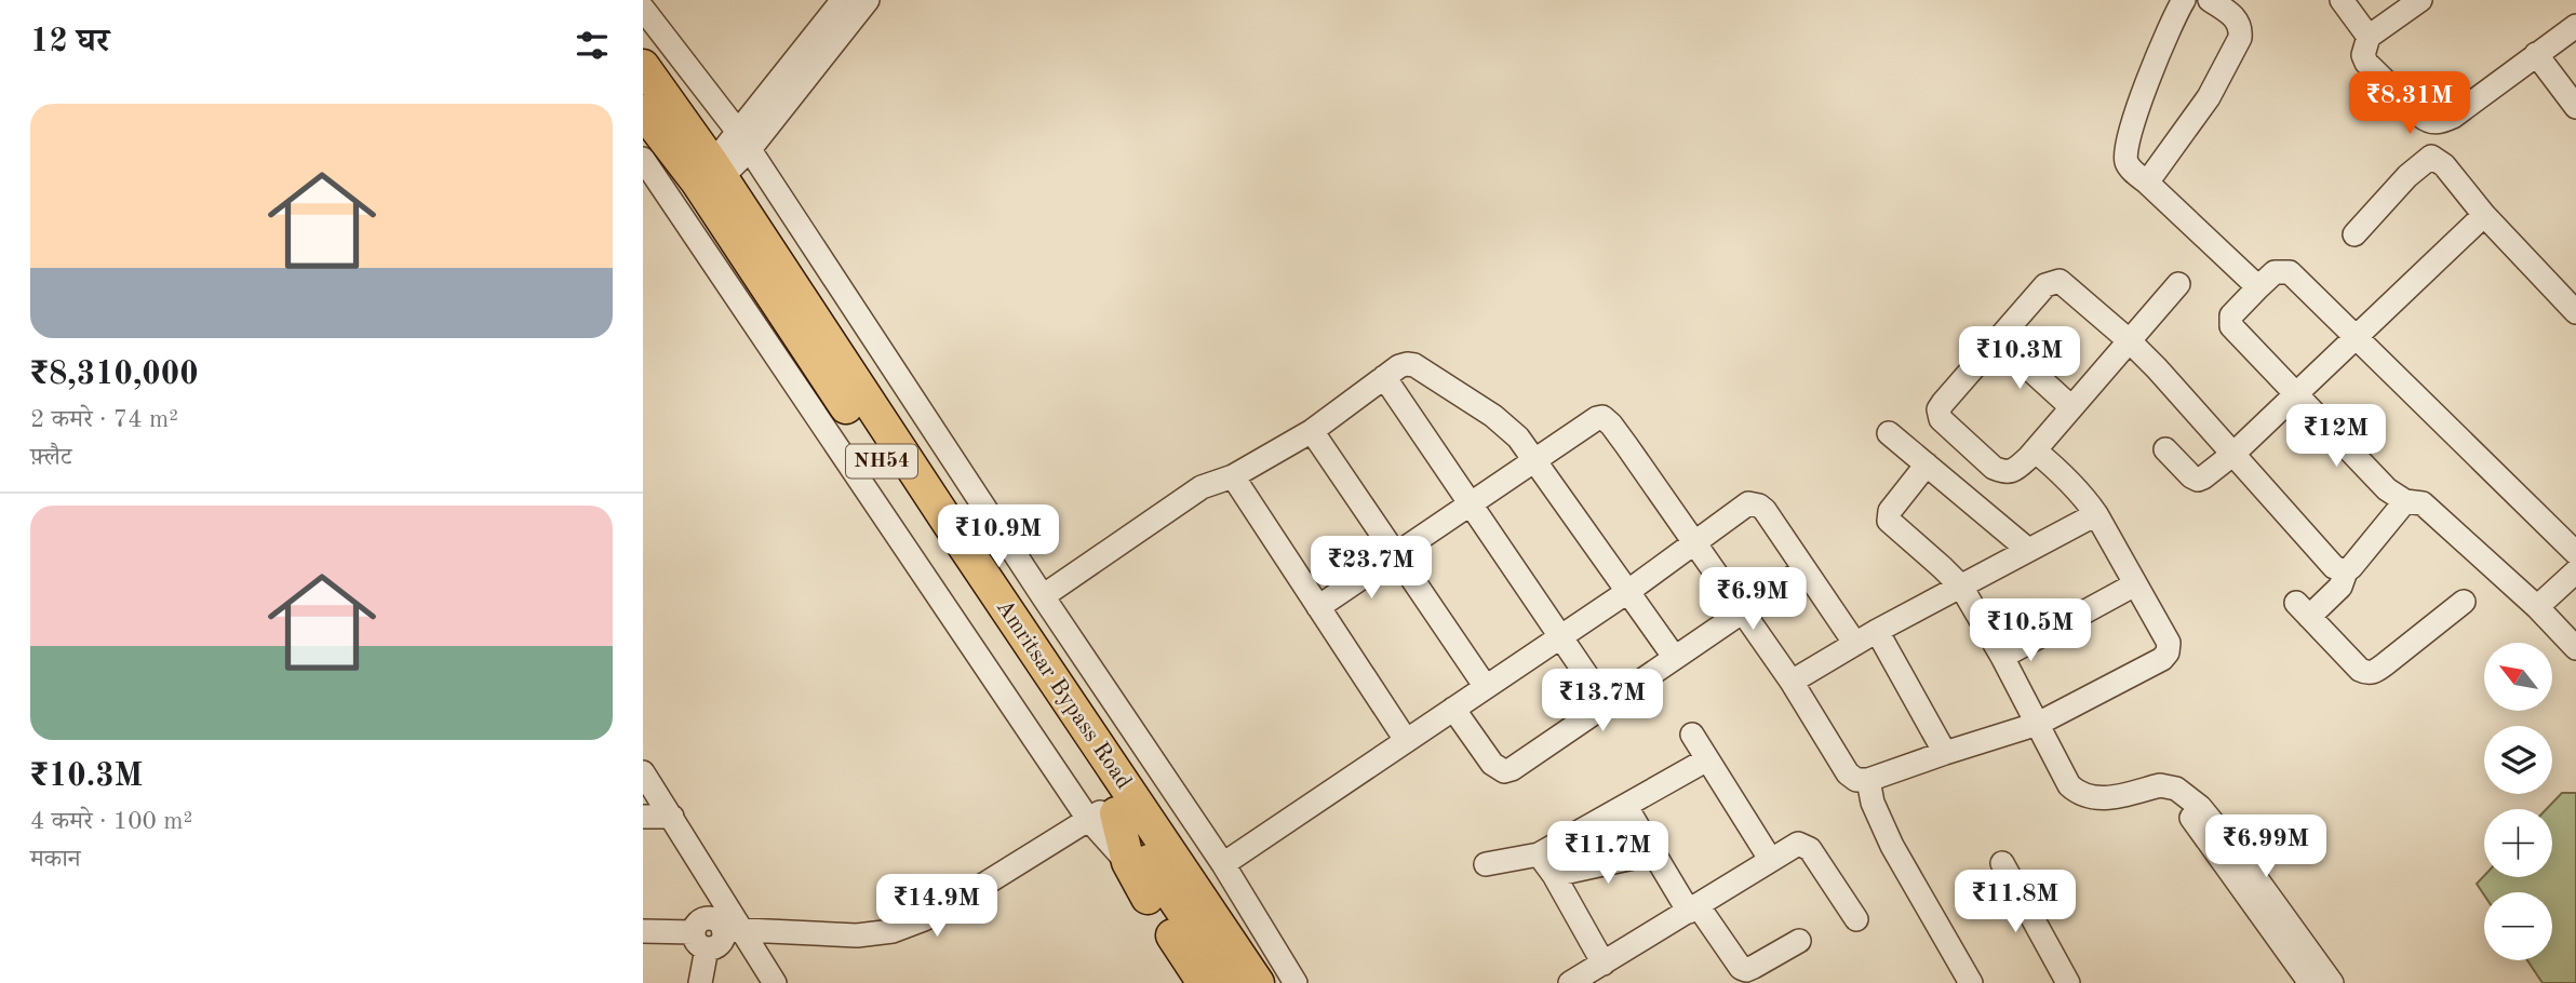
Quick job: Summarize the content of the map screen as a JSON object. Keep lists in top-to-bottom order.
{
  "streets": {
    "highway": ["NH54", "Amritsar Bypass Road"]
  },
  "crossings": [
    ["NH54", "Amritsar Bypass Road"]
  ],
  "north": "top left",
  "page": {
    "heading": "12 घर",
    "price": [
      "₹8.31M",
      "₹10.3M",
      "₹12M",
      "₹10.9M",
      "₹23.7M",
      "₹6.9M",
      "₹10.5M",
      "₹13.7M",
      "₹6.99M",
      "₹11.7M",
      "₹11.8M",
      "₹14.9M"
    ],
    "list": [
      {
        "name": "₹8,310,000",
        "note": "2 कमरे · 74 m² · फ़्लैट"
      },
      {
        "name": "₹10.3M",
        "note": "4 कमरे · 100 m² · मकान"
      }
    ],
    "map_buttons": ["+", "−"]
  }
}
